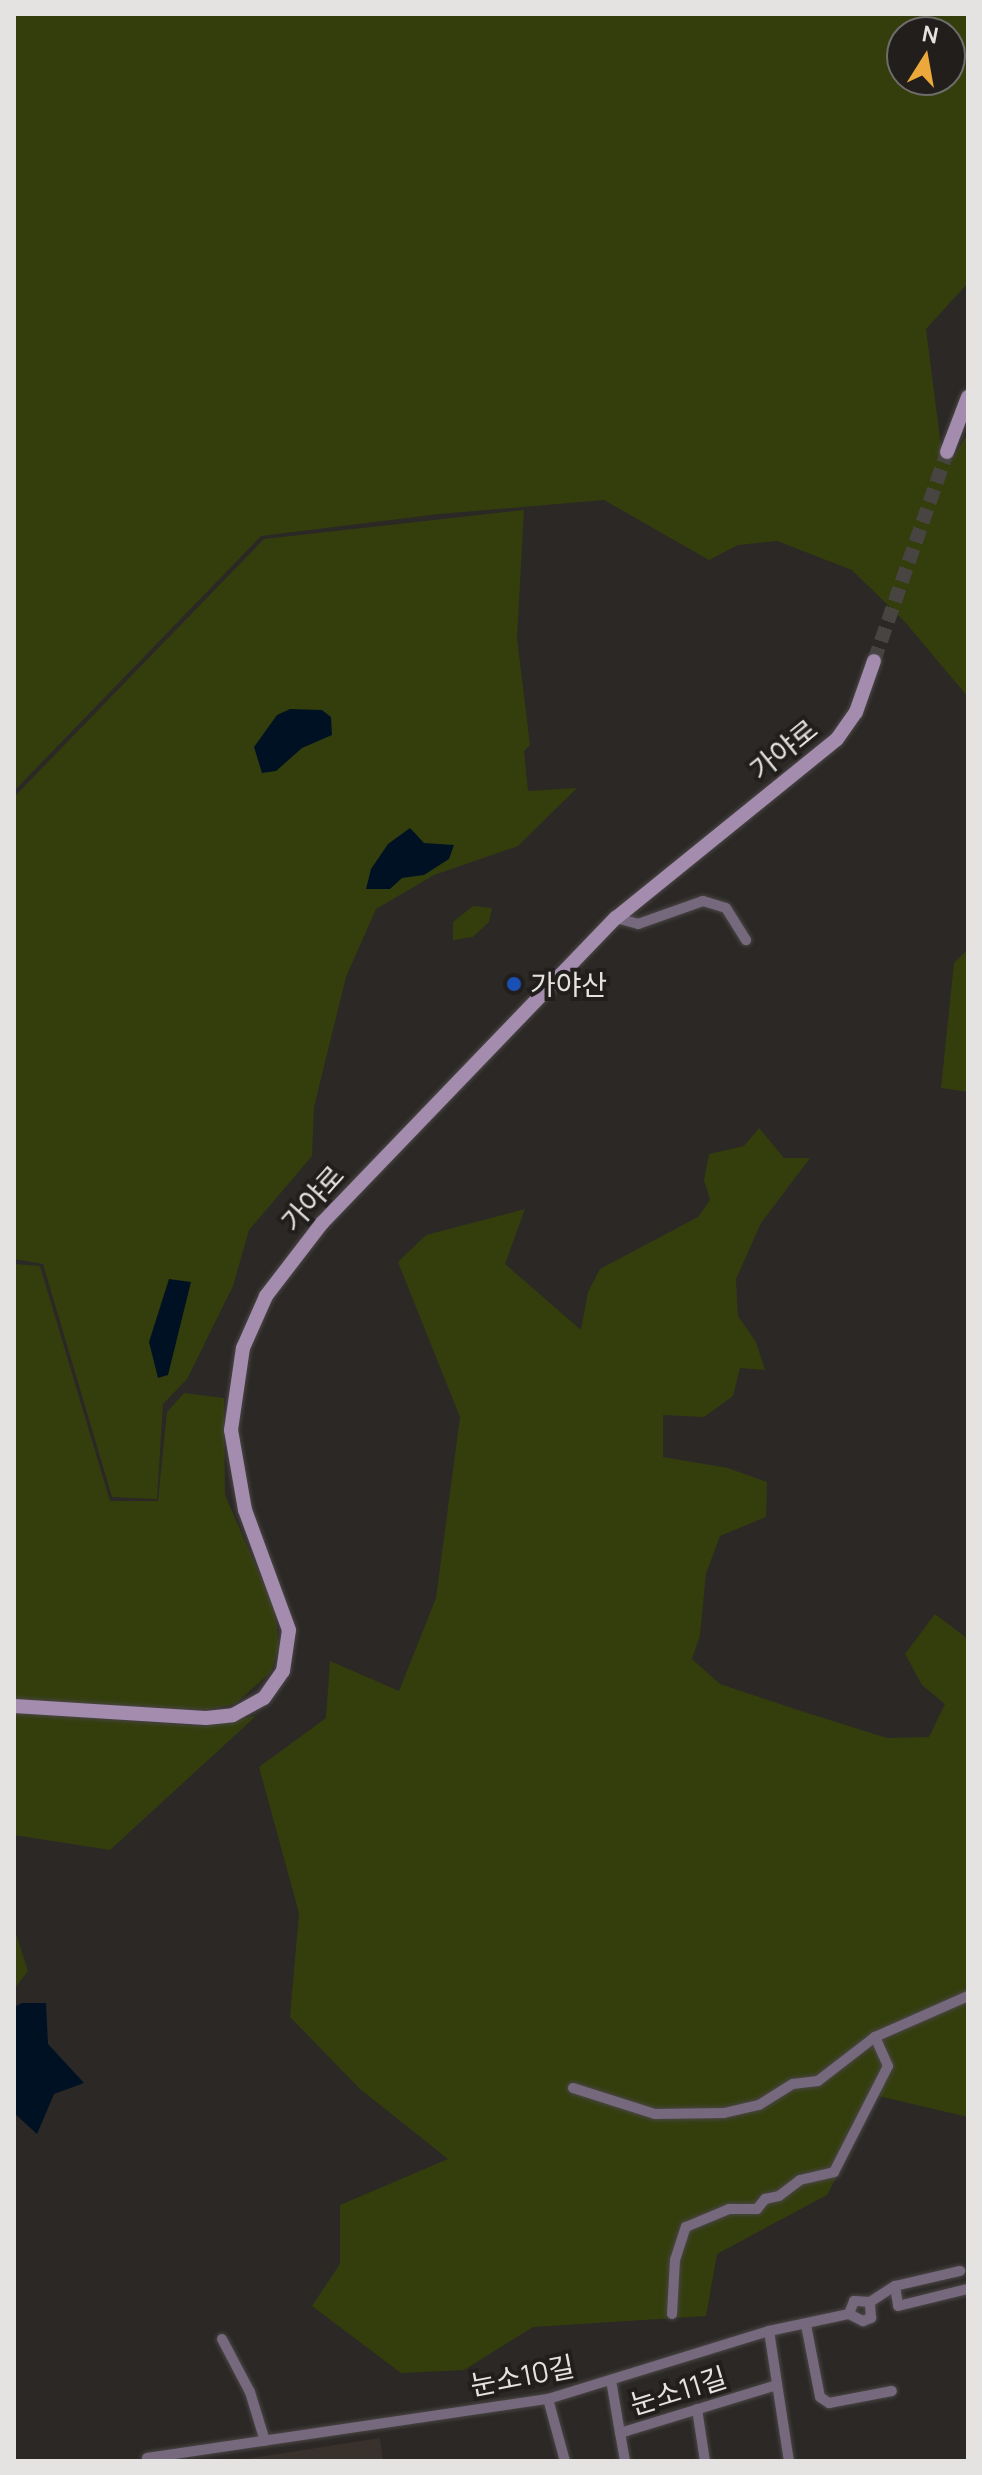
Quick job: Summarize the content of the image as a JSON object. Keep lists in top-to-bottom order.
{
  "streets": {
    "street": ["가야로", "눈소10길", "눈소11길"]
  },
  "places": ["가야산"],
  "north": "top"
}
